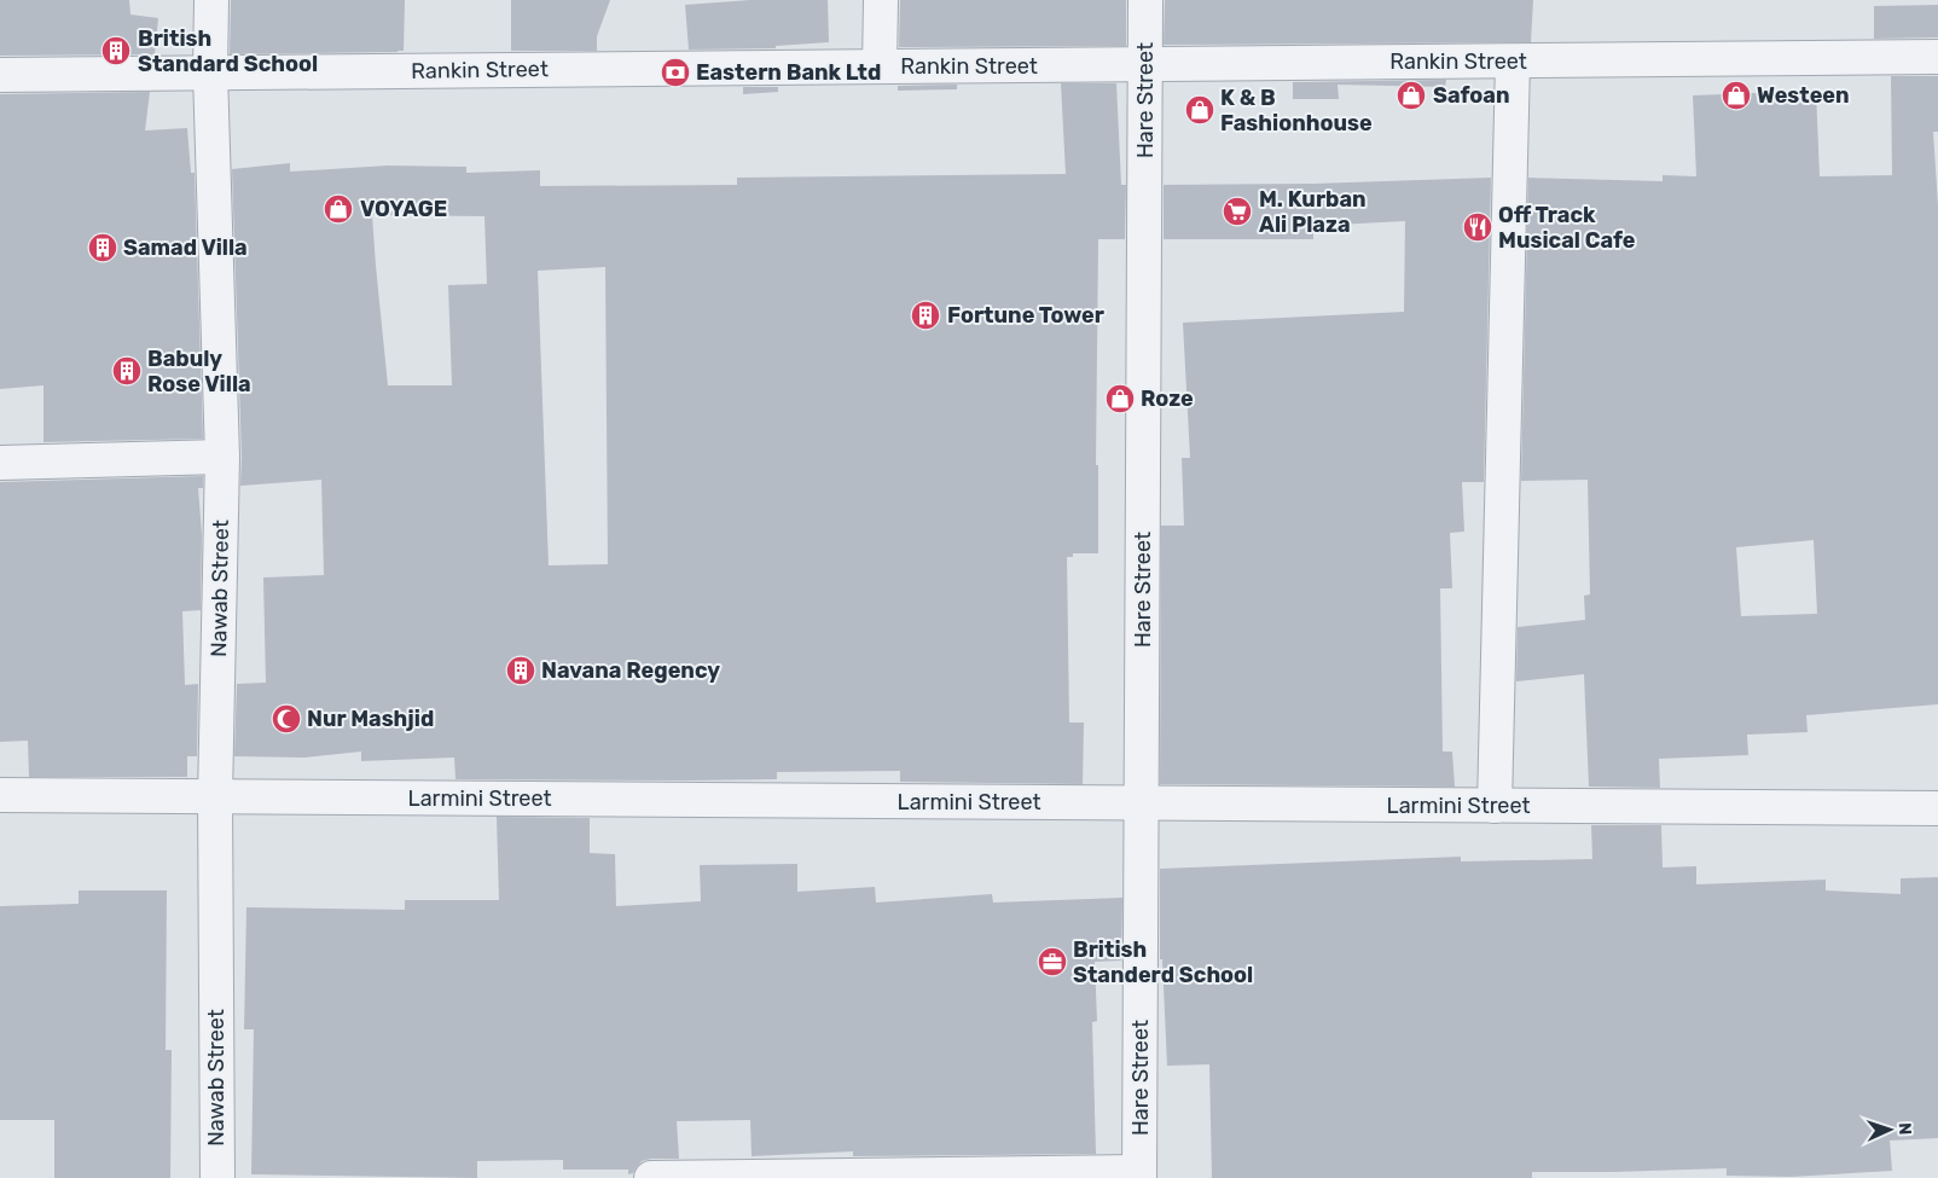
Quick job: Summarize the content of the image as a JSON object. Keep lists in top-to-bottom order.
{
  "streets": {
    "street": [
      "Rankin Street",
      "Hare Street",
      "Nawab Street",
      "Larmini Street"
    ]
  },
  "crossings": [
    ["Rankin Street", "Hare Street"],
    ["Rankin Street", "Nawab Street"],
    ["Hare Street", "Larmini Street"],
    ["Nawab Street", "Larmini Street"]
  ],
  "places": {
    "building": [
      "British Standard School",
      "Samad Villa",
      "Fortune Tower",
      "Babuly Rose Villa",
      "Navana Regency"
    ],
    "bank": ["Eastern Bank Ltd"],
    "shop": [
      "Safoan",
      "Westeen",
      "K & B Fashionhouse",
      "VOYAGE",
      "Roze"
    ],
    "supermarket": ["M. Kurban Ali Plaza"],
    "restaurant": ["Off Track Musical Cafe"],
    "mosque": ["Nur Mashjid"],
    "office": ["British Standerd School"]
  },
  "north": "right"
}
